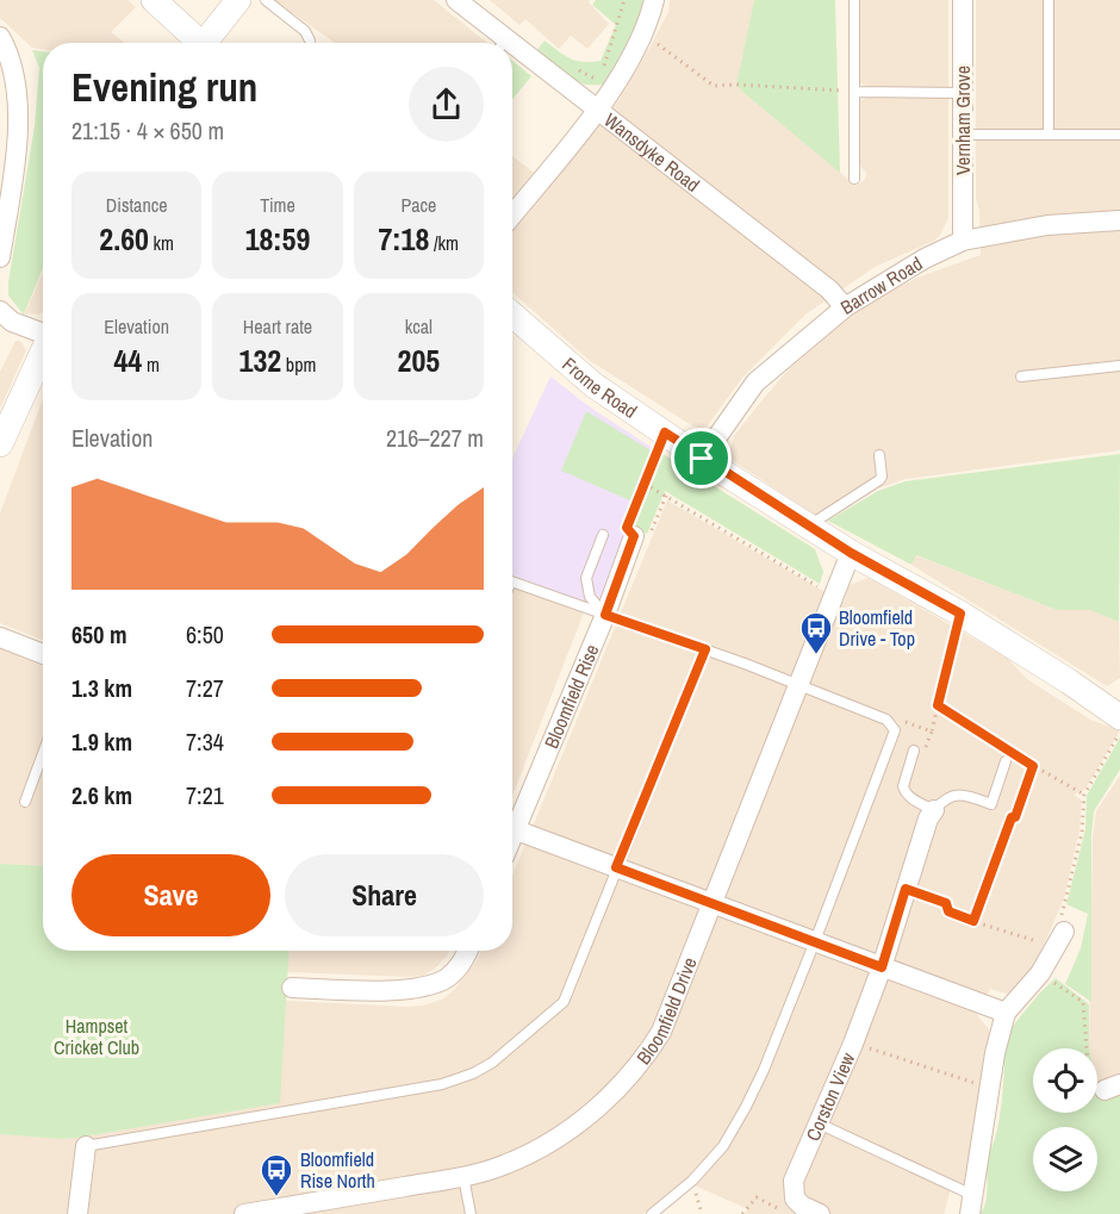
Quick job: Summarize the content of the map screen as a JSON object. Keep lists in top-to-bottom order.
{
  "streets": {
    "street": [
      "Vernham Grove",
      "Wansdyke Road",
      "Barrow Road",
      "Frome Road",
      "Bloomfield Rise",
      "Bloomfield Drive",
      "Corston View"
    ]
  },
  "crossings": [
    ["Vernham Grove", "Barrow Road"],
    ["Wansdyke Road", "Barrow Road"],
    ["Barrow Road", "Frome Road"],
    ["Frome Road", "Bloomfield Drive"]
  ],
  "parks": ["Hampset Cricket Club"],
  "places": {
    "bus stop": ["Bloomfield Drive - Top", "Bloomfield Rise North"]
  },
  "page": {
    "heading": ["Evening run", "21:15 · 4 × 650 m"],
    "stats": [
      ["Distance", "2.60 km"],
      ["Time", "18:59"],
      ["Pace", "7:18 /km"],
      ["Elevation", "44 m"],
      ["Heart rate", "132 bpm"],
      ["kcal", "205"]
    ],
    "chart": ["Elevation", "216–227 m"],
    "list": [
      {
        "name": "650 m",
        "note": "6:50"
      },
      {
        "name": "1.3 km",
        "note": "7:27"
      },
      {
        "name": "1.9 km",
        "note": "7:34"
      },
      {
        "name": "2.6 km",
        "note": "7:21"
      }
    ],
    "buttons": ["Save", "Share"]
  }
}
